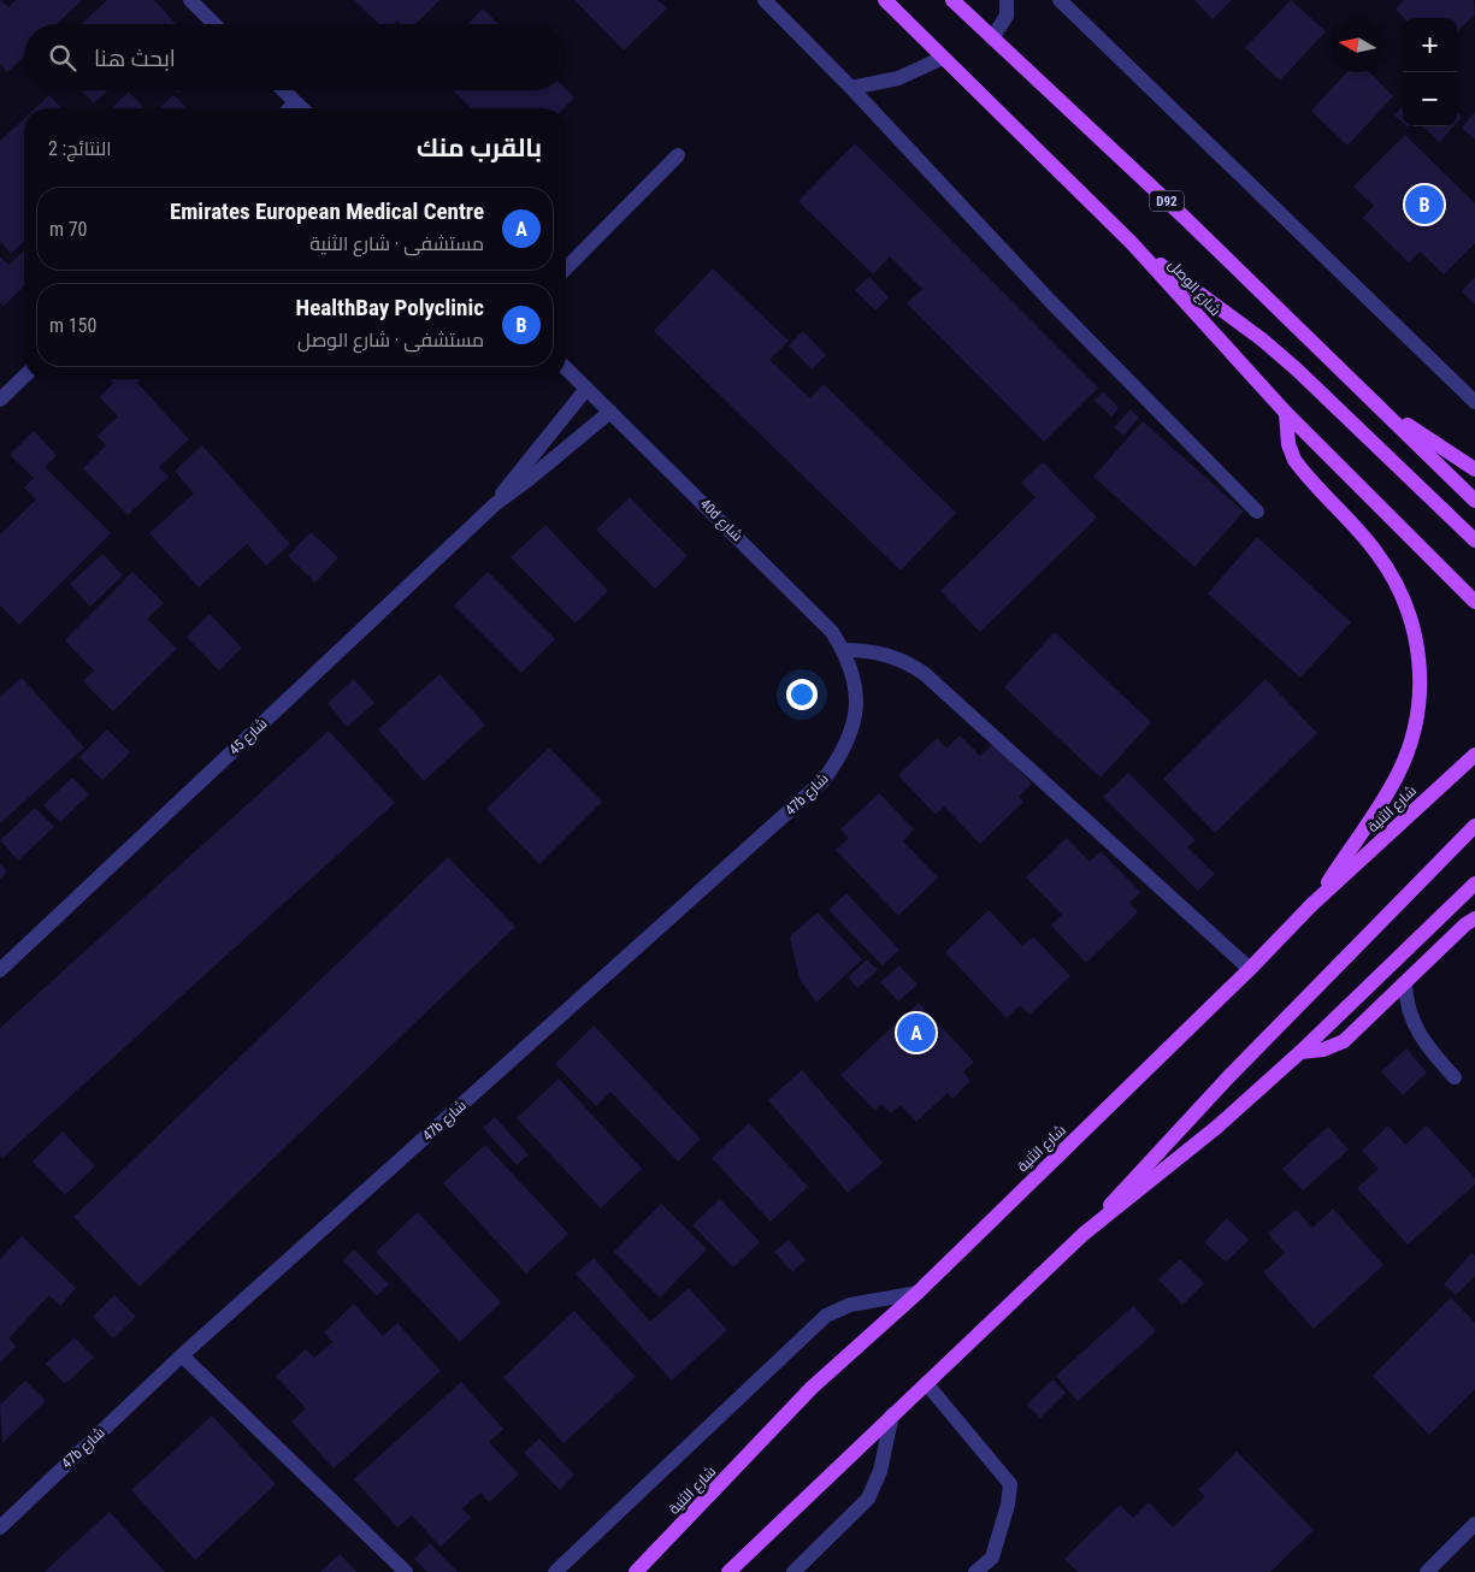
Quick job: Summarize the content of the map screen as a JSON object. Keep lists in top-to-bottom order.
{
  "streets": {
    "main road": ["D92", "شارع الوصل", "شارع الثنية"],
    "street": ["40d شارع", "شارع 45", "47b شارع"]
  },
  "crossings": [
    ["40d شارع", "شارع 45"],
    ["40d شارع", "47b شارع"]
  ],
  "north": "left",
  "page": {
    "map_buttons": ["+", "−"],
    "search": "ابحث هنا",
    "heading": ["بالقرب منك", "النتائج: 2"],
    "pins": ["B", "A"],
    "list": [
      {
        "mark": "A",
        "name": "Emirates European Medical Centre",
        "note": "مستشفى · شارع الثنية",
        "value": "70 m"
      },
      {
        "mark": "B",
        "name": "HealthBay Polyclinic",
        "note": "مستشفى · شارع الوصل",
        "value": "150 m"
      }
    ]
  }
}
